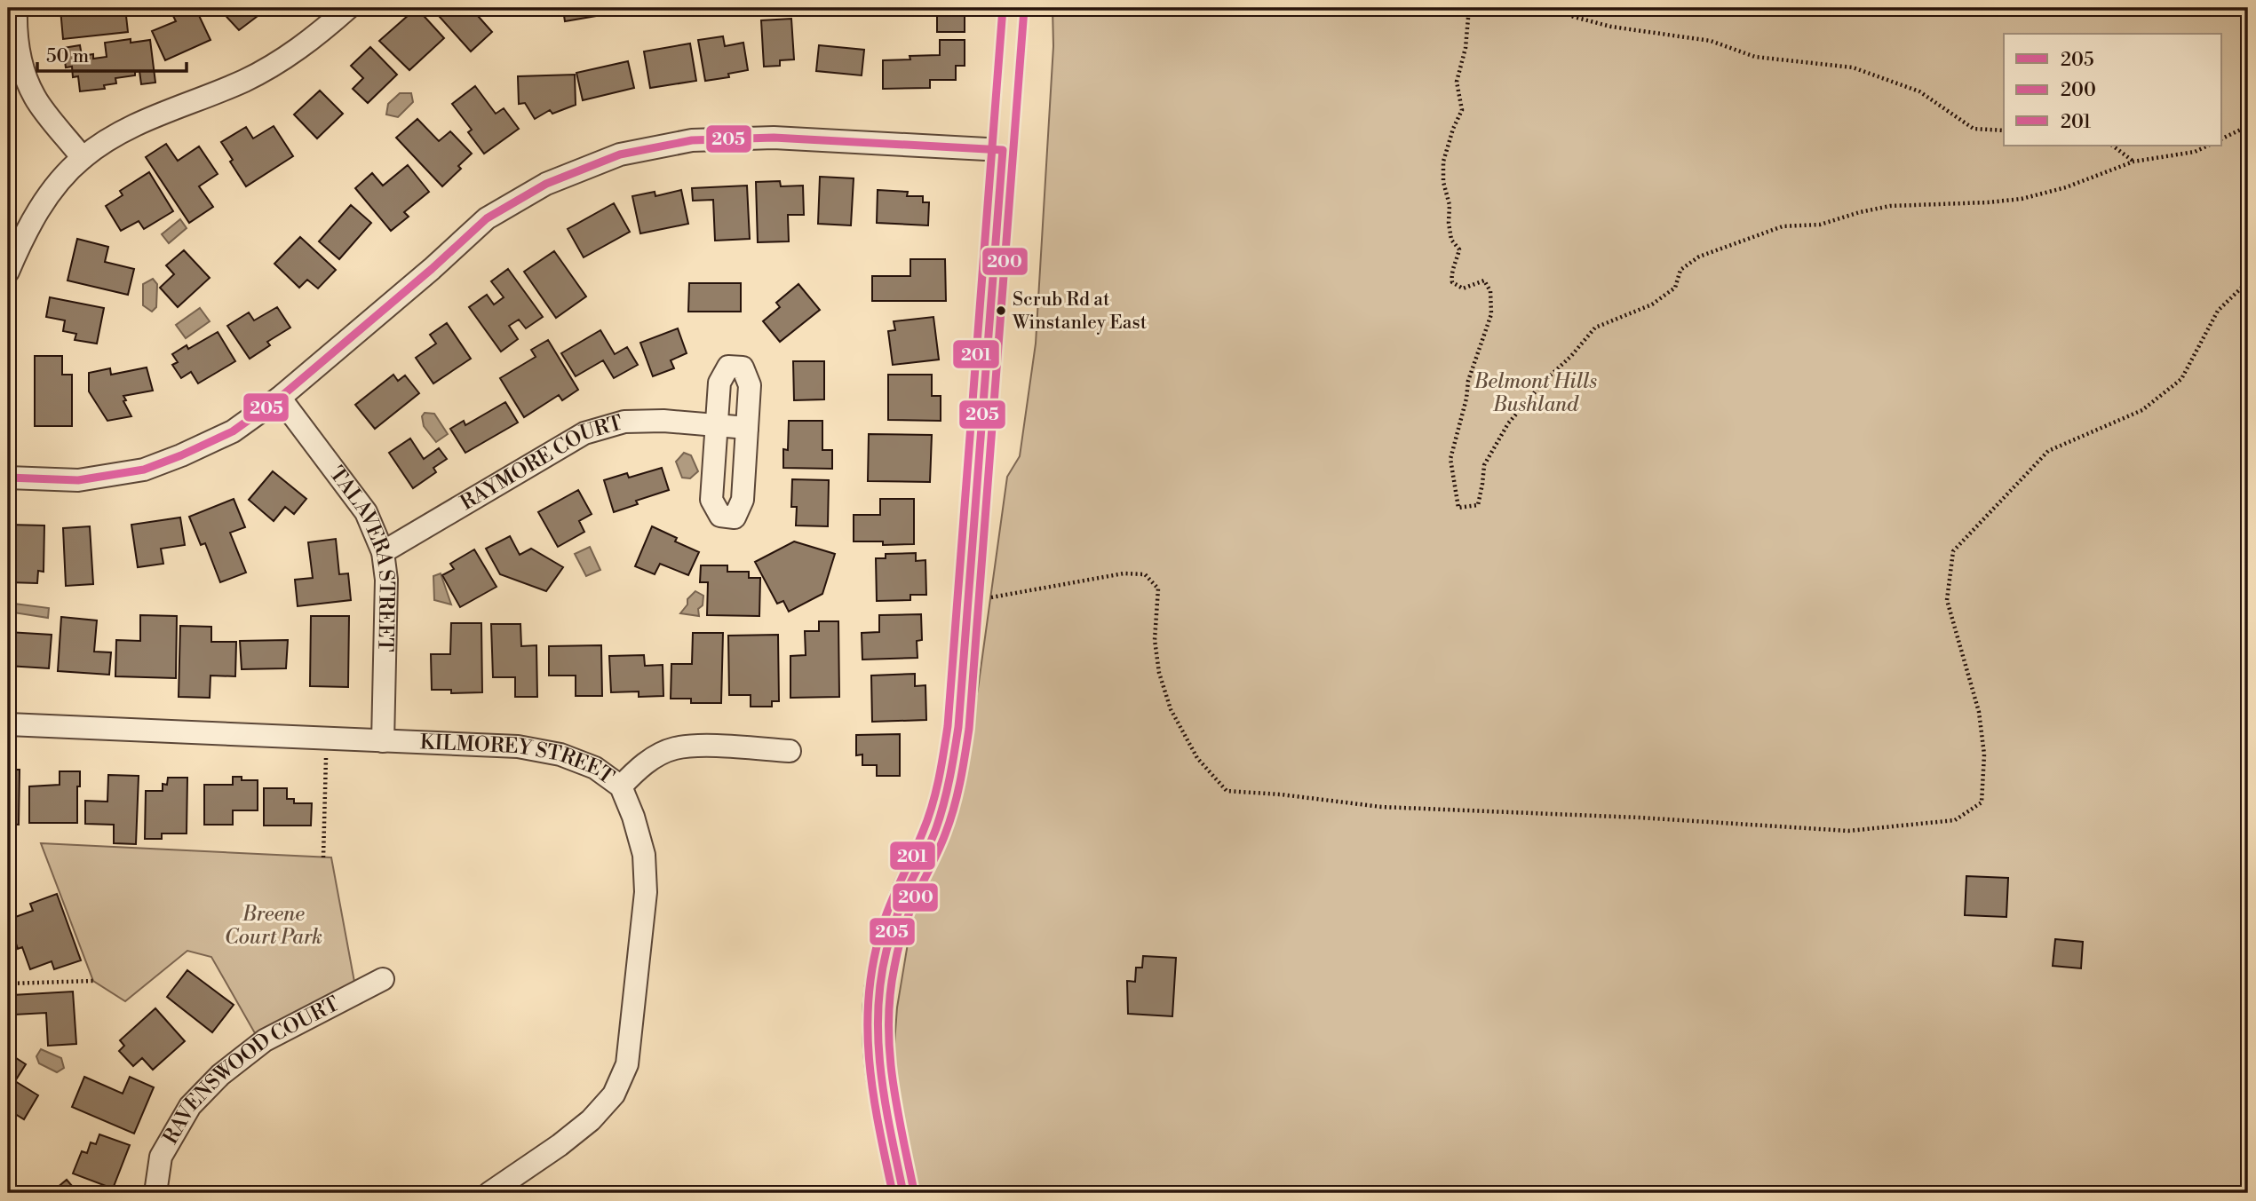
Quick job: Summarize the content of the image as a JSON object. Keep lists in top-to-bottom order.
{
  "streets": {
    "street": [
      "RAYMORE COURT",
      "TALAVERA STREET",
      "KILMOREY STREET",
      "RAVENSWOOD COURT"
    ]
  },
  "crossings": [
    ["RAYMORE COURT", "TALAVERA STREET"],
    ["TALAVERA STREET", "KILMOREY STREET"]
  ],
  "parks": ["Belmont Hills Bushland", "Breene Court Park"],
  "places": ["Scrub Rd at Winstanley East"],
  "lines": ["transit line 201", "transit line 200", "transit line 205"],
  "legend": ["205", "200", "201"],
  "scale_bar": "50 m"
}
